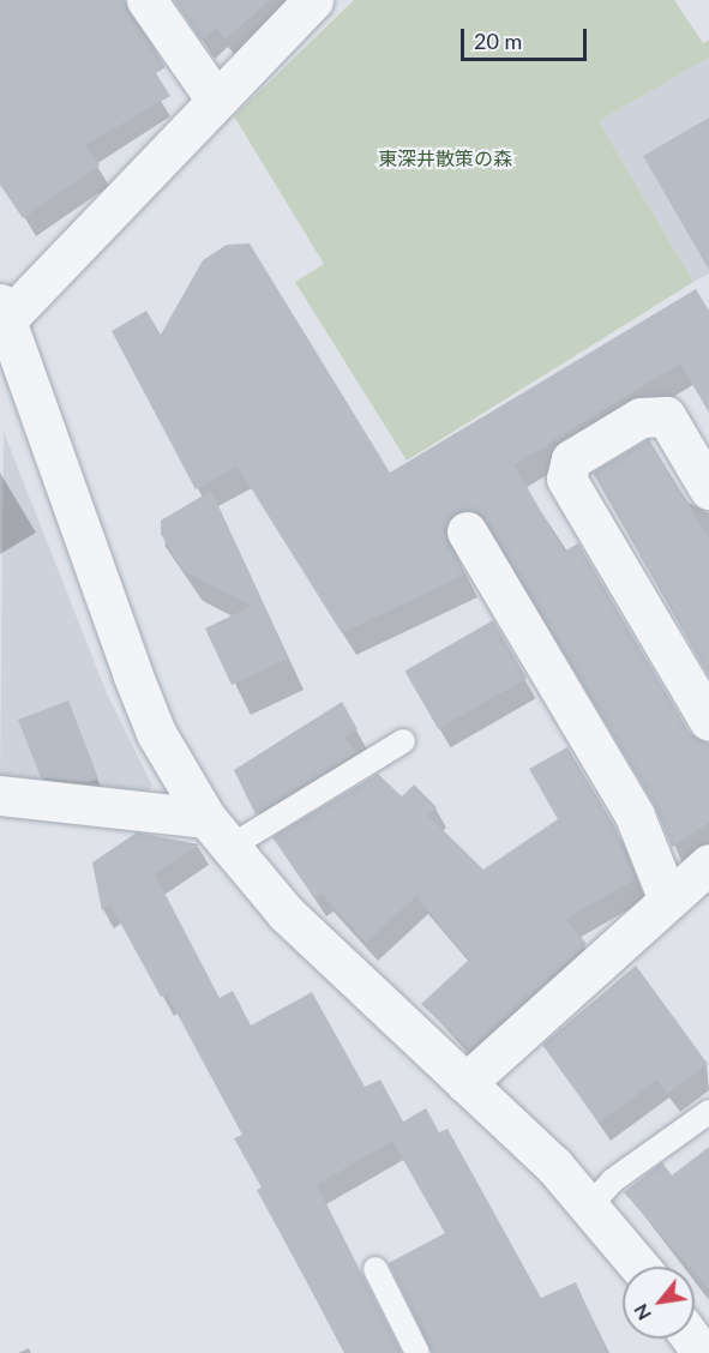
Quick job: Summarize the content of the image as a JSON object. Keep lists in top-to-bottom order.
{
  "parks": ["東深井散策の森"],
  "scale_bar": "20 m",
  "north": "bottom left"
}
